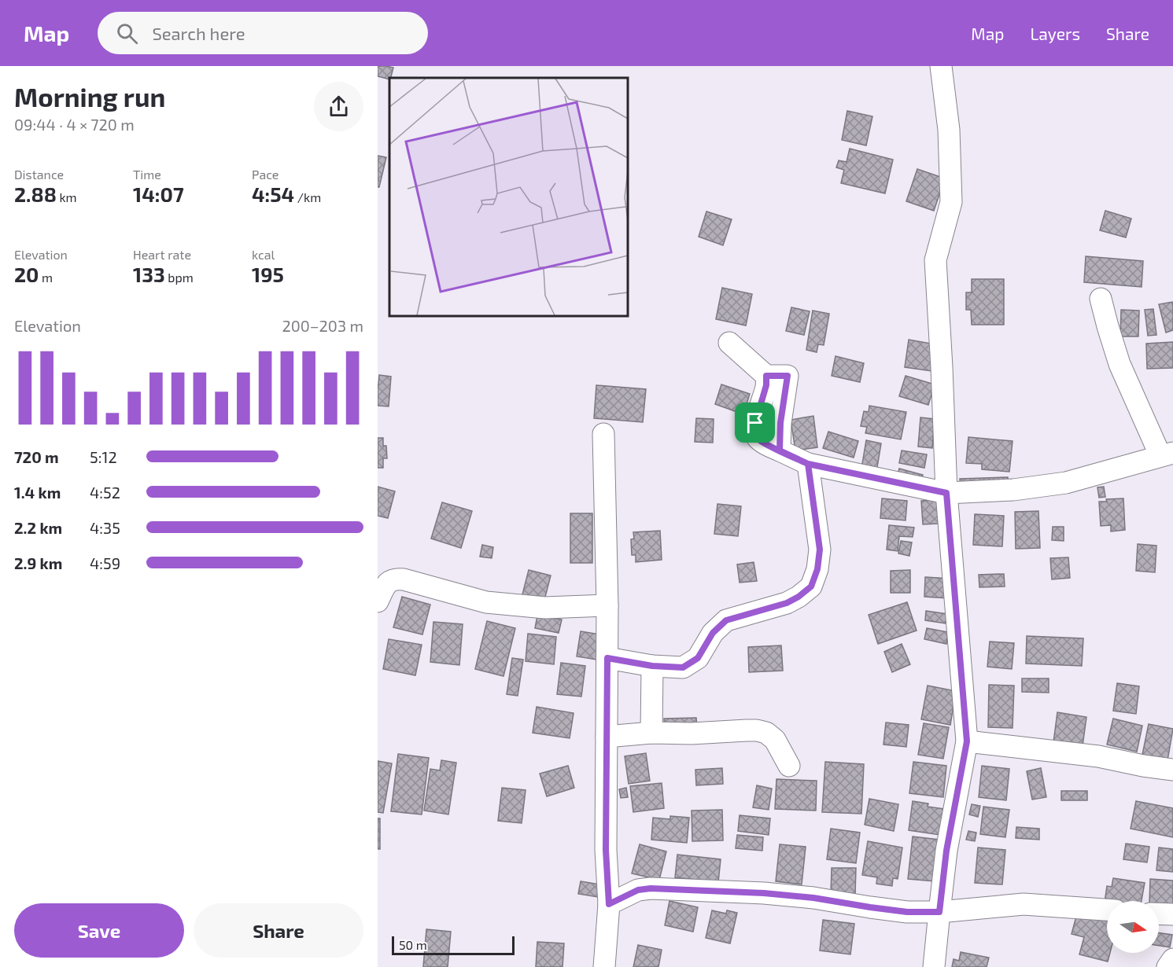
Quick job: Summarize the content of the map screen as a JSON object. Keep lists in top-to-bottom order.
{
  "scale_bar": "50 m",
  "north": "right",
  "page": {
    "header": "Map",
    "search": "Search here",
    "nav": ["Map", "Layers", "Share"],
    "heading": ["Morning run", "09:44 · 4 × 720 m"],
    "stats": [
      ["Distance", "2.88 km"],
      ["Time", "14:07"],
      ["Pace", "4:54 /km"],
      ["Elevation", "20 m"],
      ["Heart rate", "133 bpm"],
      ["kcal", "195"]
    ],
    "chart": ["Elevation", "200–203 m"],
    "list": [
      {
        "name": "720 m",
        "note": "5:12"
      },
      {
        "name": "1.4 km",
        "note": "4:52"
      },
      {
        "name": "2.2 km",
        "note": "4:35"
      },
      {
        "name": "2.9 km",
        "note": "4:59"
      }
    ],
    "buttons": ["Save", "Share"],
    "scale": "50 m"
  }
}
